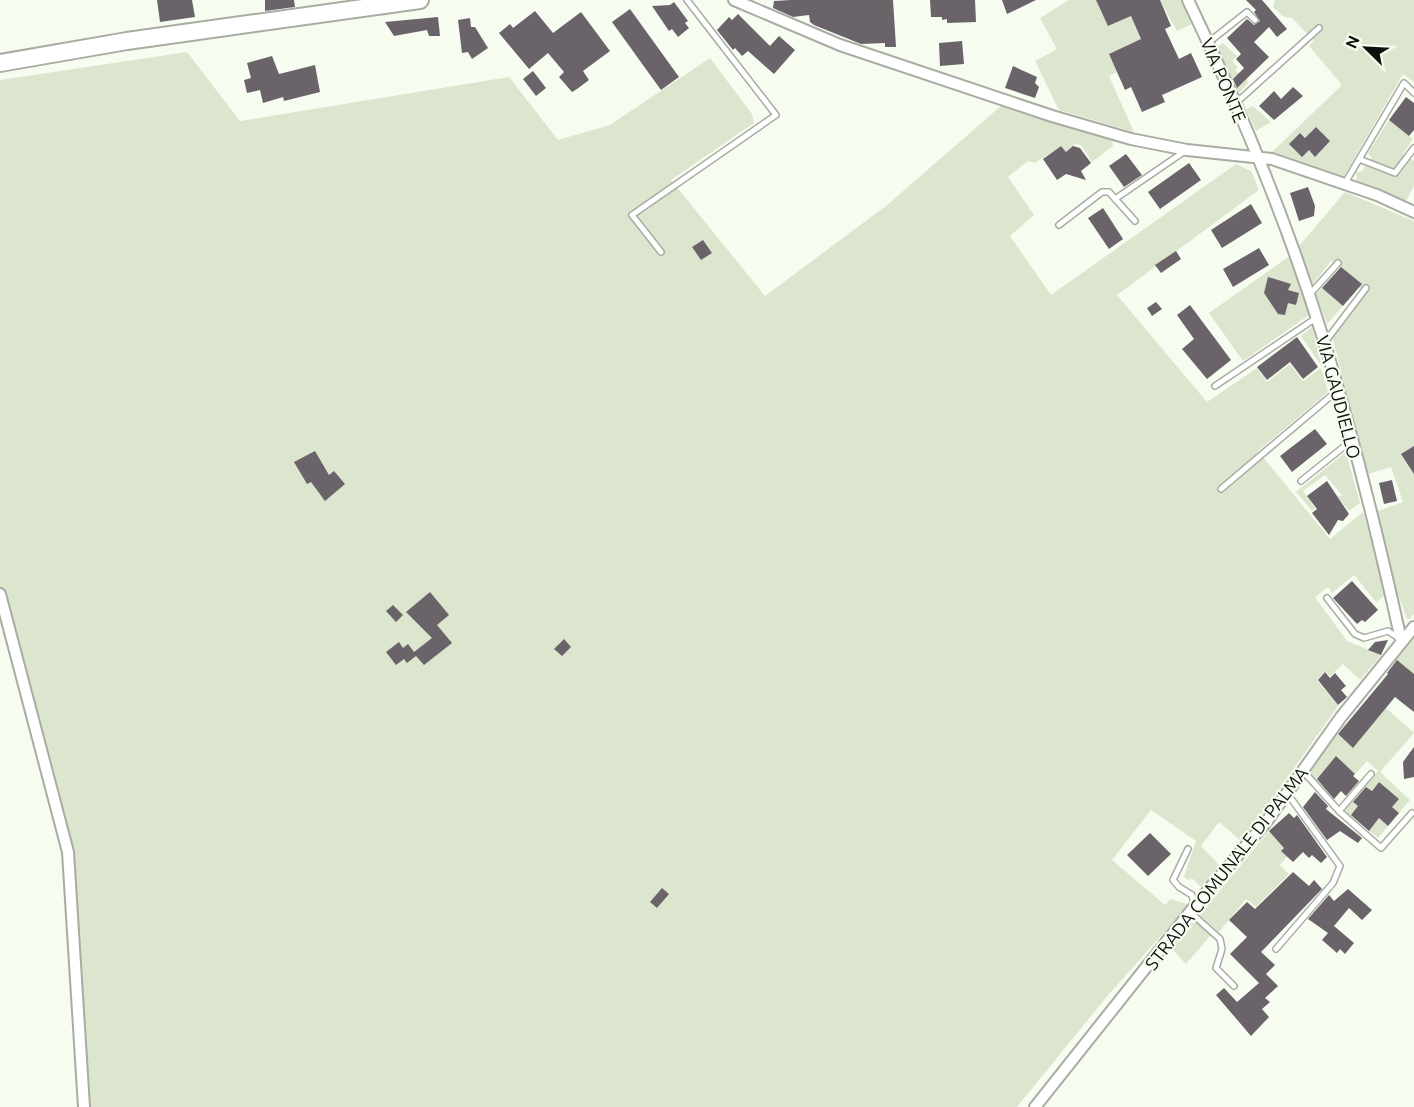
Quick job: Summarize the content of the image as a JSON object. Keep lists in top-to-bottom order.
{
  "streets": {
    "street": ["VIA PONTE", "VIA GAUDIELLO", "STRADA COMUNALE DI PALMA"]
  },
  "crossings": [
    ["VIA PONTE", "VIA GAUDIELLO"],
    ["VIA GAUDIELLO", "STRADA COMUNALE DI PALMA"]
  ],
  "north": "top left"
}
